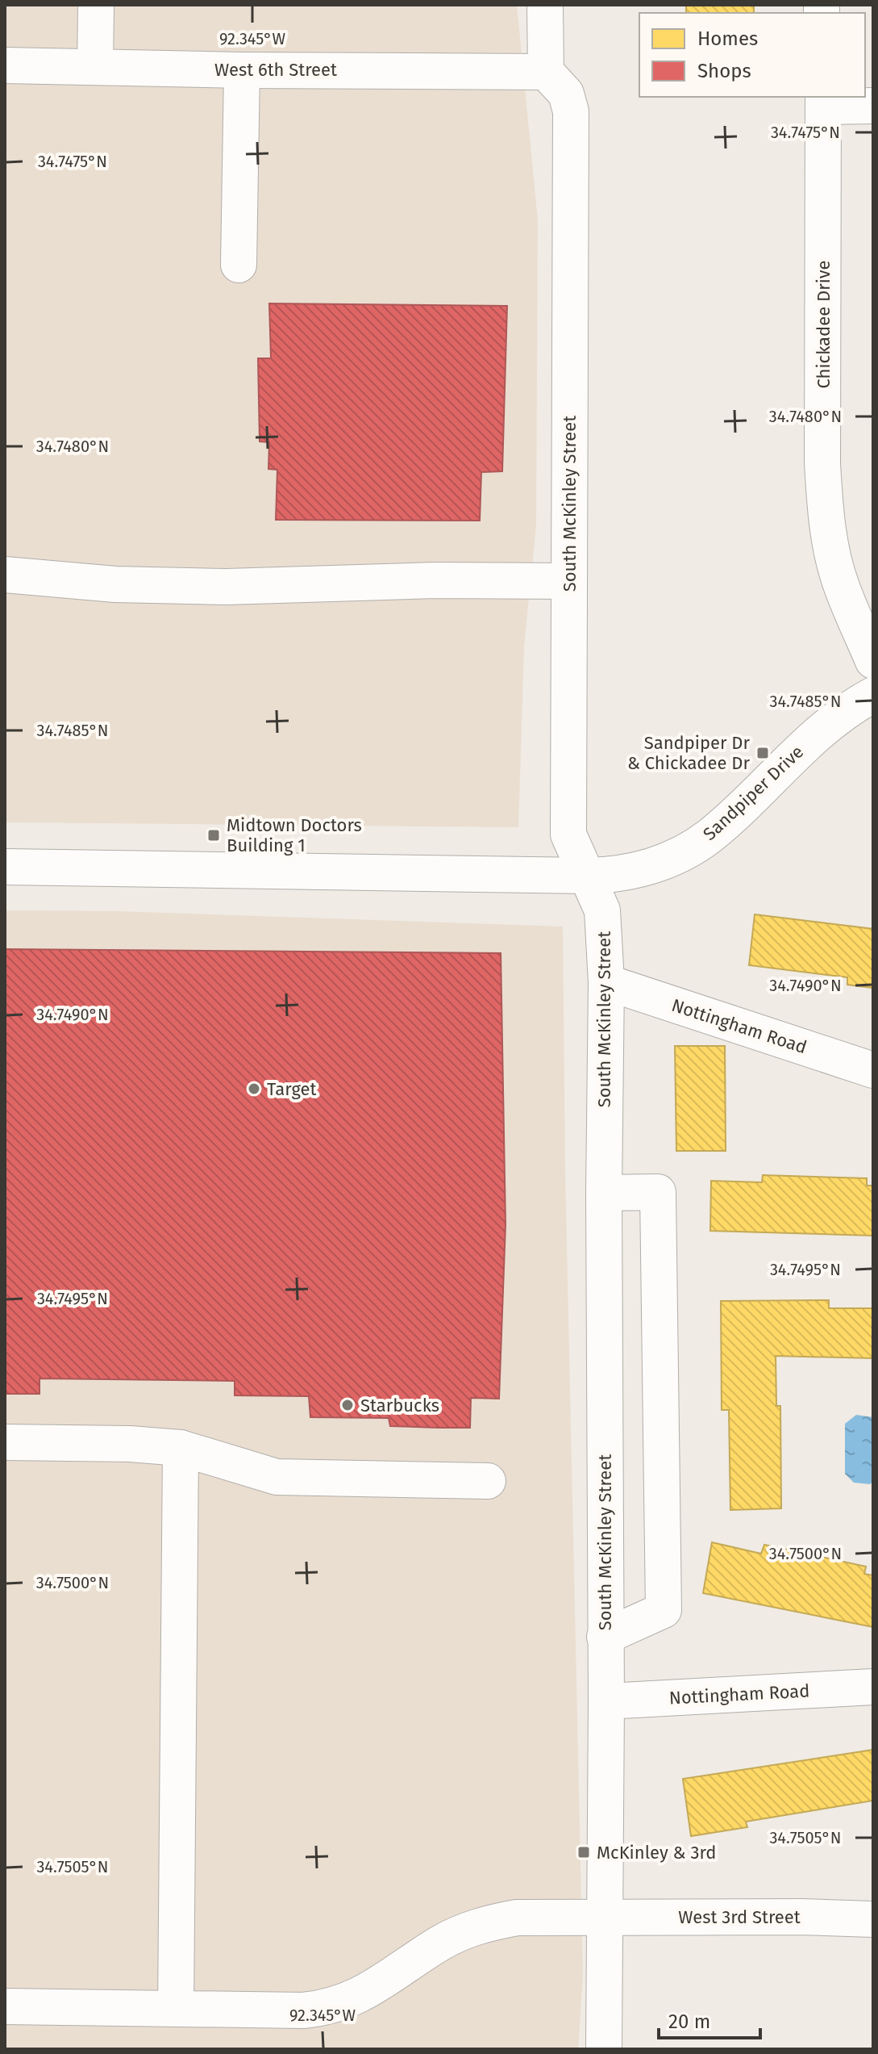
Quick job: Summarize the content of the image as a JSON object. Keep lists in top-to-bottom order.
{
  "streets": {
    "street": [
      "West 6th Street",
      "Chickadee Drive",
      "South McKinley Street",
      "Sandpiper Drive",
      "Nottingham Road",
      "West 3rd Street"
    ]
  },
  "crossings": [
    ["West 6th Street", "South McKinley Street"],
    ["South McKinley Street", "Sandpiper Drive"],
    ["South McKinley Street", "Nottingham Road"],
    ["South McKinley Street", "West 3rd Street"]
  ],
  "places": {
    "transit": ["Sandpiper Dr & Chickadee Dr", "Midtown Doctors Building 1", "McKinley & 3rd"],
    "other": ["Target", "Starbucks"]
  },
  "legend": ["Homes", "Shops"],
  "scale_bar": "20 m",
  "coordinates": [
    "92.345°W",
    "34.7475°N",
    "34.7480°N",
    "34.7485°N",
    "34.7490°N",
    "34.7495°N",
    "34.7500°N",
    "34.7505°N"
  ]
}
